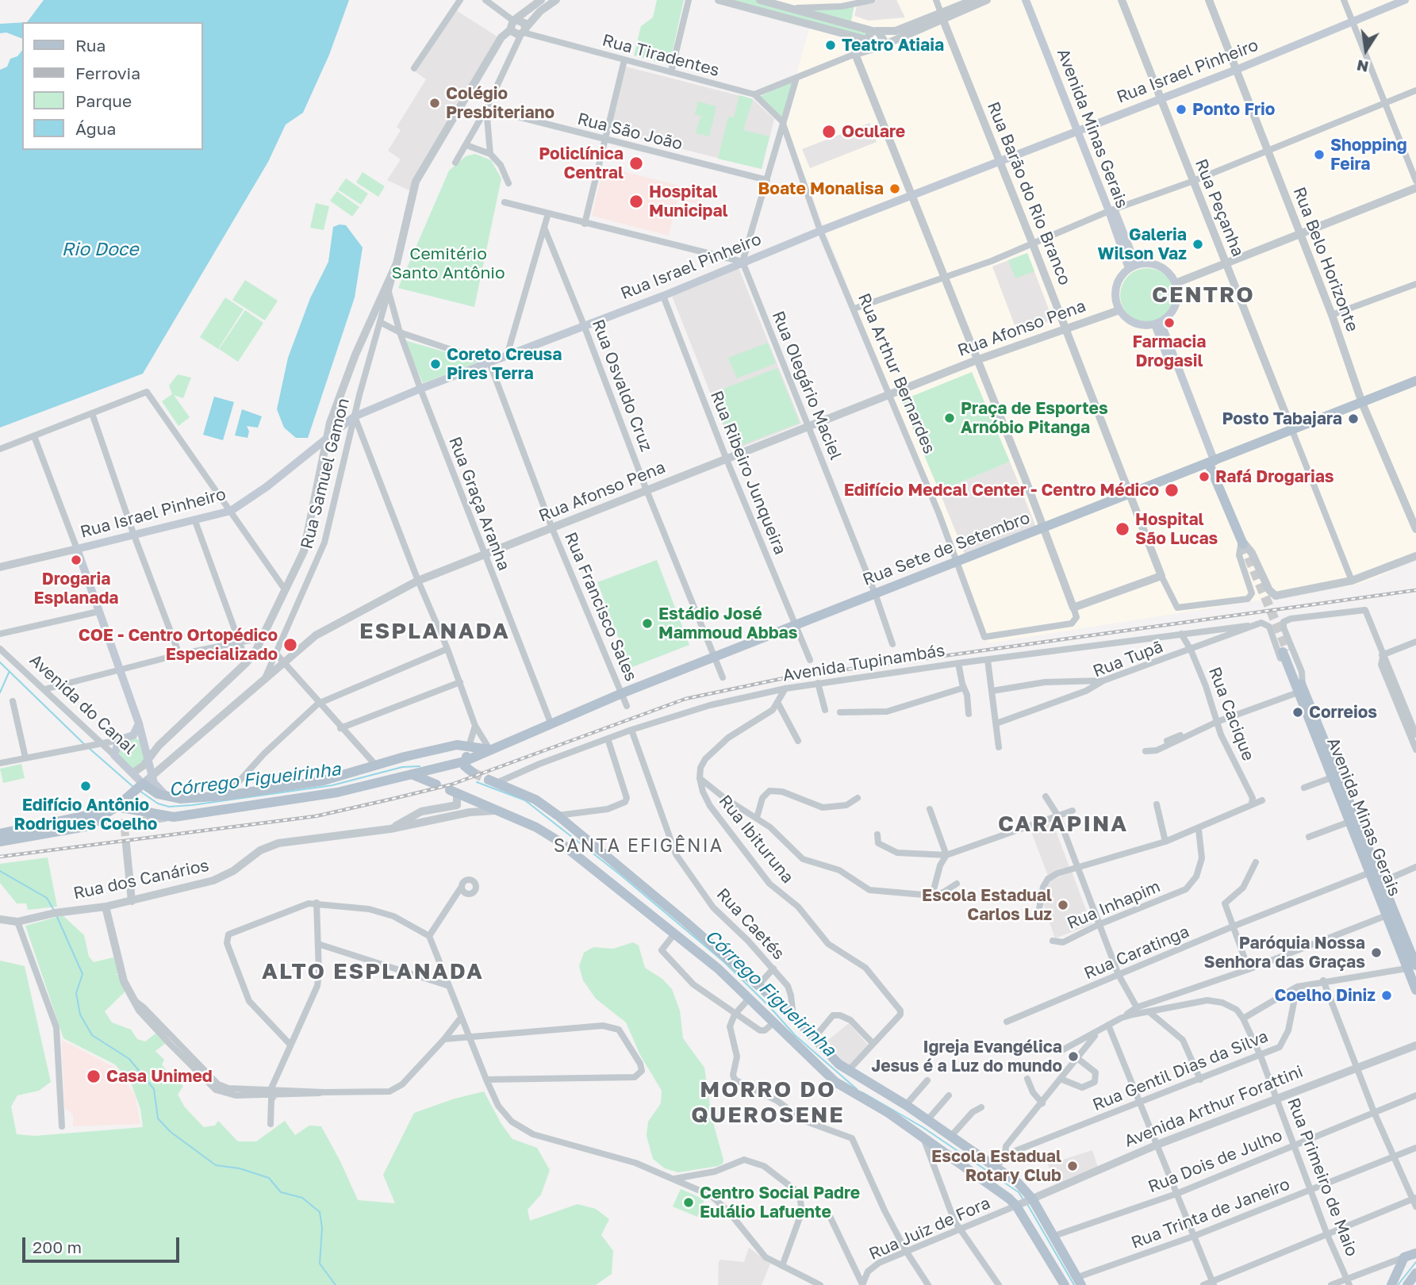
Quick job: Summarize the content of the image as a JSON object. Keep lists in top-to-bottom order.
{
  "streets": {
    "main road": [
      "Rua Israel Pinheiro",
      "Avenida Minas Gerais",
      "Rua Sete de Setembro",
      "Avenida do Canal"
    ],
    "street": [
      "Rua Tiradentes",
      "Rua São João",
      "Rua Barão do Rio Branco",
      "Rua Peçanha",
      "Rua Belo Horizonte",
      "Rua Afonso Pena",
      "Rua Arthur Bernardes",
      "Rua Osvaldo Cruz",
      "Rua Olegário Maciel",
      "Rua Ribeiro Junqueira",
      "Rua Samuel Gamon",
      "Rua Graça Aranha",
      "Rua Francisco Sales",
      "Rua Tupã",
      "Avenida Tupinambás",
      "Rua Cacique",
      "Rua Ibituruna",
      "Rua dos Canários",
      "Rua Inhapim",
      "Rua Caetés",
      "Rua Caratinga",
      "Rua Gentil Dias da Silva",
      "Avenida Arthur Forattini",
      "Rua Dois de Julho",
      "Rua Primeiro de Maio",
      "Rua Trinta de Janeiro",
      "Rua Juiz de Fora"
    ]
  },
  "crossings": [
    ["Rua Tiradentes", "Rua Arthur Bernardes"],
    ["Rua Israel Pinheiro", "Avenida Minas Gerais"],
    ["Rua Israel Pinheiro", "Rua Barão do Rio Branco"],
    ["Rua Israel Pinheiro", "Rua Peçanha"],
    ["Rua Israel Pinheiro", "Rua Belo Horizonte"],
    ["Rua Israel Pinheiro", "Rua Arthur Bernardes"],
    ["Rua Israel Pinheiro", "Rua Osvaldo Cruz"],
    ["Rua Israel Pinheiro", "Rua Olegário Maciel"],
    ["Rua Israel Pinheiro", "Rua Ribeiro Junqueira"],
    ["Rua Israel Pinheiro", "Rua Samuel Gamon"],
    ["Rua Israel Pinheiro", "Rua Graça Aranha"],
    ["Rua Israel Pinheiro", "Rua Francisco Sales"],
    ["Avenida Minas Gerais", "Rua Afonso Pena"],
    ["Avenida Minas Gerais", "Rua Tupã"],
    ["Avenida Minas Gerais", "Rua Caratinga"],
    ["Rua Barão do Rio Branco", "Rua Afonso Pena"],
    ["Rua Barão do Rio Branco", "Rua Sete de Setembro"],
    ["Rua Peçanha", "Rua Sete de Setembro"],
    ["Rua Belo Horizonte", "Rua Sete de Setembro"],
    ["Rua Afonso Pena", "Rua Arthur Bernardes"],
    ["Rua Afonso Pena", "Rua Osvaldo Cruz"],
    ["Rua Afonso Pena", "Rua Olegário Maciel"],
    ["Rua Afonso Pena", "Rua Ribeiro Junqueira"],
    ["Rua Afonso Pena", "Rua Samuel Gamon"],
    ["Rua Afonso Pena", "Rua Graça Aranha"],
    ["Rua Afonso Pena", "Rua Sete de Setembro"],
    ["Rua Afonso Pena", "Rua Francisco Sales"],
    ["Rua Afonso Pena", "Avenida do Canal"],
    ["Rua Arthur Bernardes", "Rua Sete de Setembro"],
    ["Rua Osvaldo Cruz", "Rua Sete de Setembro"],
    ["Rua Olegário Maciel", "Rua Sete de Setembro"],
    ["Rua Ribeiro Junqueira", "Rua Sete de Setembro"],
    ["Rua Samuel Gamon", "Rua Graça Aranha"],
    ["Rua Graça Aranha", "Rua Sete de Setembro"],
    ["Rua Sete de Setembro", "Rua Francisco Sales"],
    ["Rua Sete de Setembro", "Avenida do Canal"],
    ["Rua Tupã", "Avenida Tupinambás"],
    ["Rua Tupã", "Rua Cacique"],
    ["Avenida Tupinambás", "Rua Cacique"],
    ["Avenida Tupinambás", "Rua Caetés"],
    ["Rua Gentil Dias da Silva", "Rua Primeiro de Maio"],
    ["Avenida Arthur Forattini", "Rua Primeiro de Maio"],
    ["Avenida Arthur Forattini", "Rua Juiz de Fora"],
    ["Rua Dois de Julho", "Rua Primeiro de Maio"],
    ["Rua Primeiro de Maio", "Rua Trinta de Janeiro"]
  ],
  "districts": [
    "CENTRO",
    "ESPLANADA",
    "CARAPINA",
    "SANTA EFIGÊNIA",
    "ALTO ESPLANADA",
    "MORRO DO QUEROSENE"
  ],
  "water": ["Rio Doce", "Córrego Figueirinha"],
  "parks": ["Cemitério Santo Antônio"],
  "places": [
    "Teatro Atiaia",
    "Colégio Presbiteriano",
    "Ponto Frio",
    "Oculare",
    "Shopping Feira",
    "Policlínica Central",
    "Boate Monalisa",
    "Hospital Municipal",
    "Galeria Wilson Vaz",
    "Farmacia Drogasil",
    "Coreto Creusa Pires Terra",
    "Praça de Esportes Arnóbio Pitanga",
    "Posto Tabajara",
    "Rafá Drogarias",
    "Edifício Medcal Center - Centro Médico",
    "Hospital São Lucas",
    "Drogaria Esplanada",
    "Estádio José Mammoud Abbas",
    "COE - Centro Ortopédico Especializado",
    "Correios",
    "Edifício Antônio Rodrigues Coelho",
    "Escola Estadual Carlos Luz",
    "Paróquia Nossa Senhora das Graças",
    "Coelho Diniz",
    "Igreja Evangélica Jesus é a Luz do mundo",
    "Casa Unimed",
    "Escola Estadual Rotary Club",
    "Centro Social Padre Eulálio Lafuente"
  ],
  "legend": [
    "Rua",
    "Ferrovia",
    "Parque",
    "Água"
  ],
  "scale_bar": "200 m",
  "north": "bottom"
}
